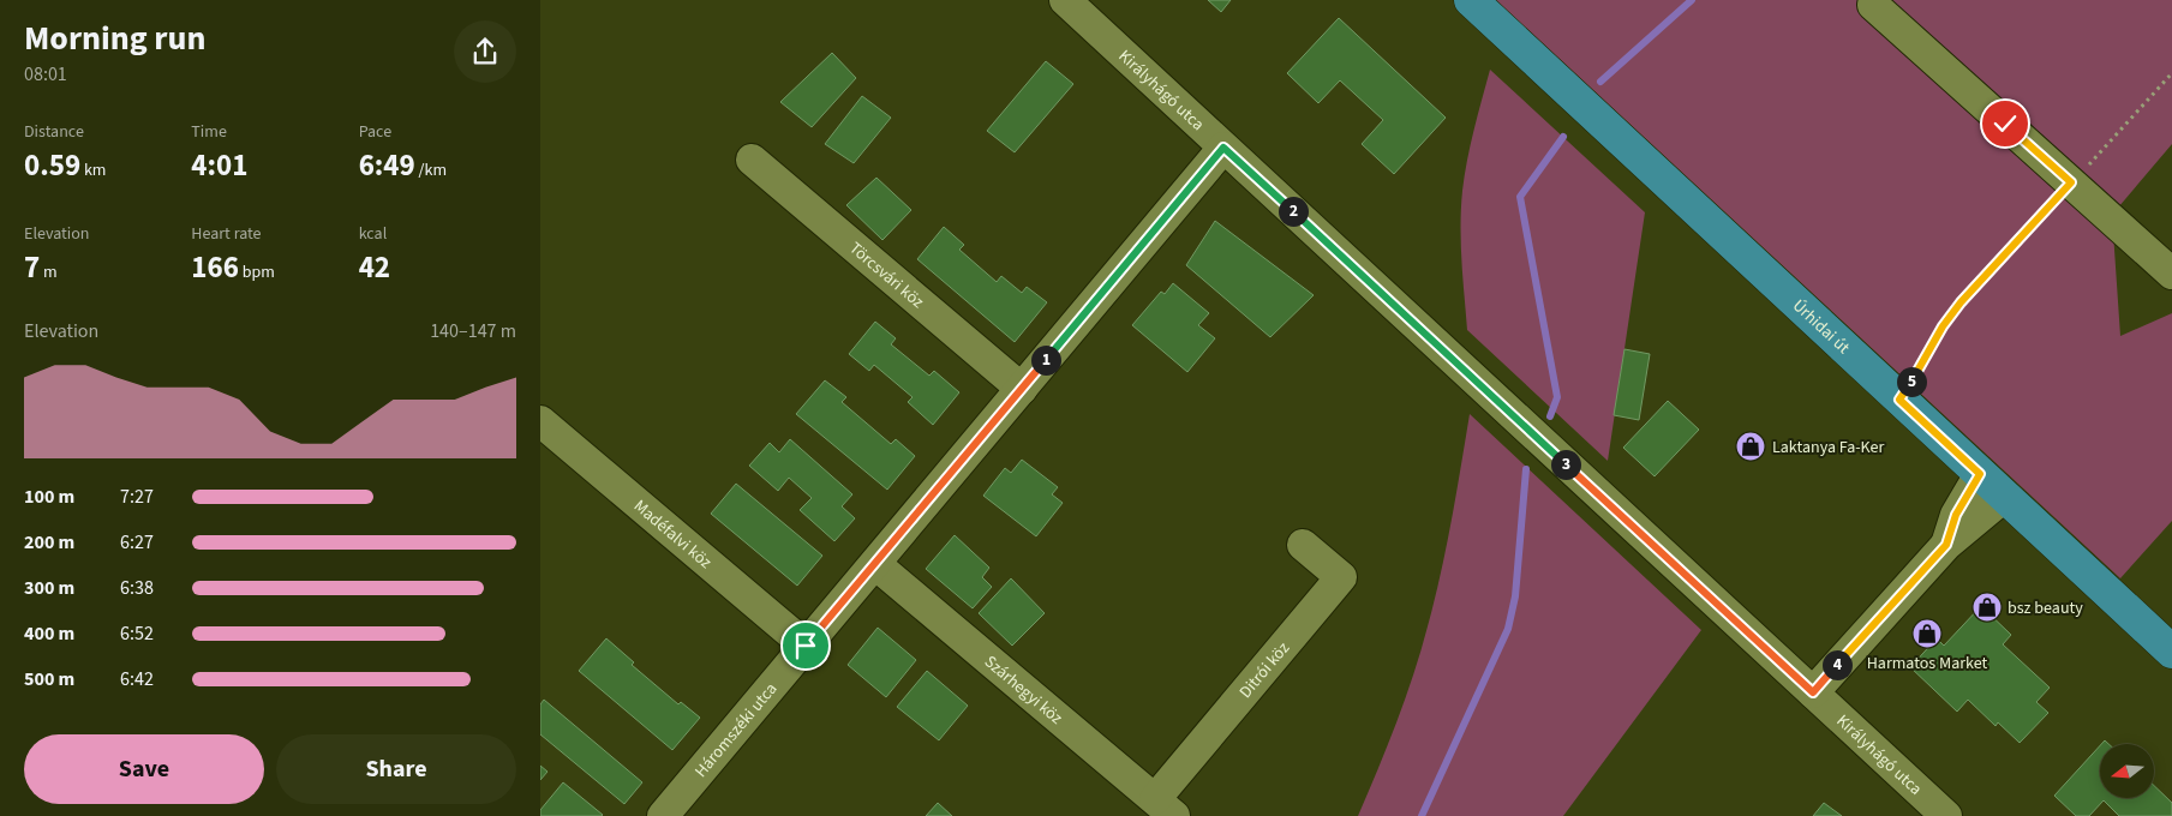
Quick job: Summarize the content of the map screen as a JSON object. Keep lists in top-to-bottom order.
{
  "streets": {
    "main road": ["Úrhidai út"],
    "street": [
      "Királyhágó utca",
      "Törcsvári köz",
      "Madéfalvi köz",
      "Ditrói köz",
      "Szárhegyi köz",
      "Háromszéki utca"
    ]
  },
  "crossings": [
    ["Királyhágó utca", "Háromszéki utca"],
    ["Törcsvári köz", "Háromszéki utca"],
    ["Madéfalvi köz", "Háromszéki utca"],
    ["Ditrói köz", "Szárhegyi köz"],
    ["Szárhegyi köz", "Háromszéki utca"]
  ],
  "places": {
    "shop": ["Laktanya Fa-Ker", "bsz beauty", "Harmatos Market"]
  },
  "north": "left",
  "page": {
    "heading": ["Morning run", "08:01"],
    "stats": [
      ["Distance", "0.59 km"],
      ["Time", "4:01"],
      ["Pace", "6:49 /km"],
      ["Elevation", "7 m"],
      ["Heart rate", "166 bpm"],
      ["kcal", "42"]
    ],
    "pins": [
      "2",
      "1",
      "5",
      "3",
      "4"
    ],
    "chart": ["Elevation", "140–147 m"],
    "list": [
      {
        "name": "100 m",
        "note": "7:27"
      },
      {
        "name": "200 m",
        "note": "6:27"
      },
      {
        "name": "300 m",
        "note": "6:38"
      },
      {
        "name": "400 m",
        "note": "6:52"
      },
      {
        "name": "500 m",
        "note": "6:42"
      }
    ],
    "buttons": ["Save", "Share"]
  }
}
